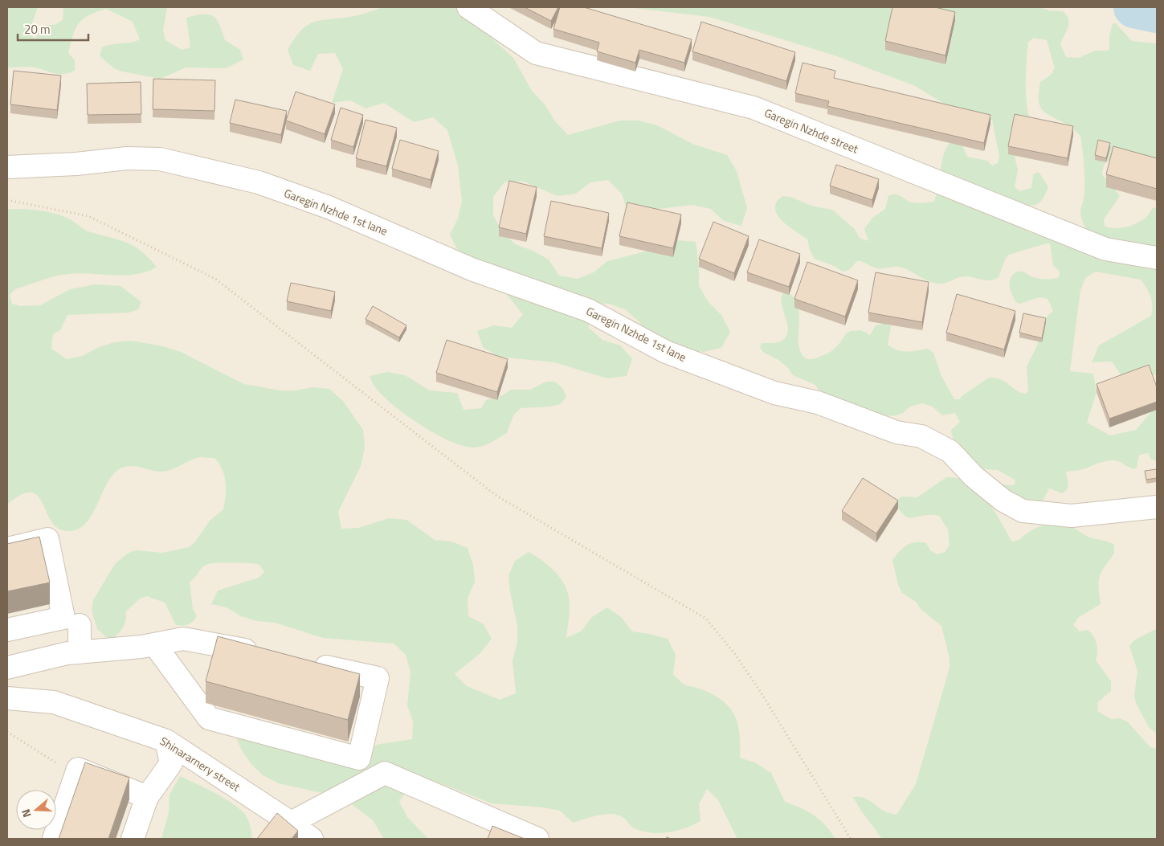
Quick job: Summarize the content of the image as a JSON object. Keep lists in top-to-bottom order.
{
  "streets": {
    "street": ["Garegin Nzhde street", "Garegin Nzhde 1st lane", "Shinararnery street"]
  },
  "scale_bar": "20 m",
  "north": "left"
}
